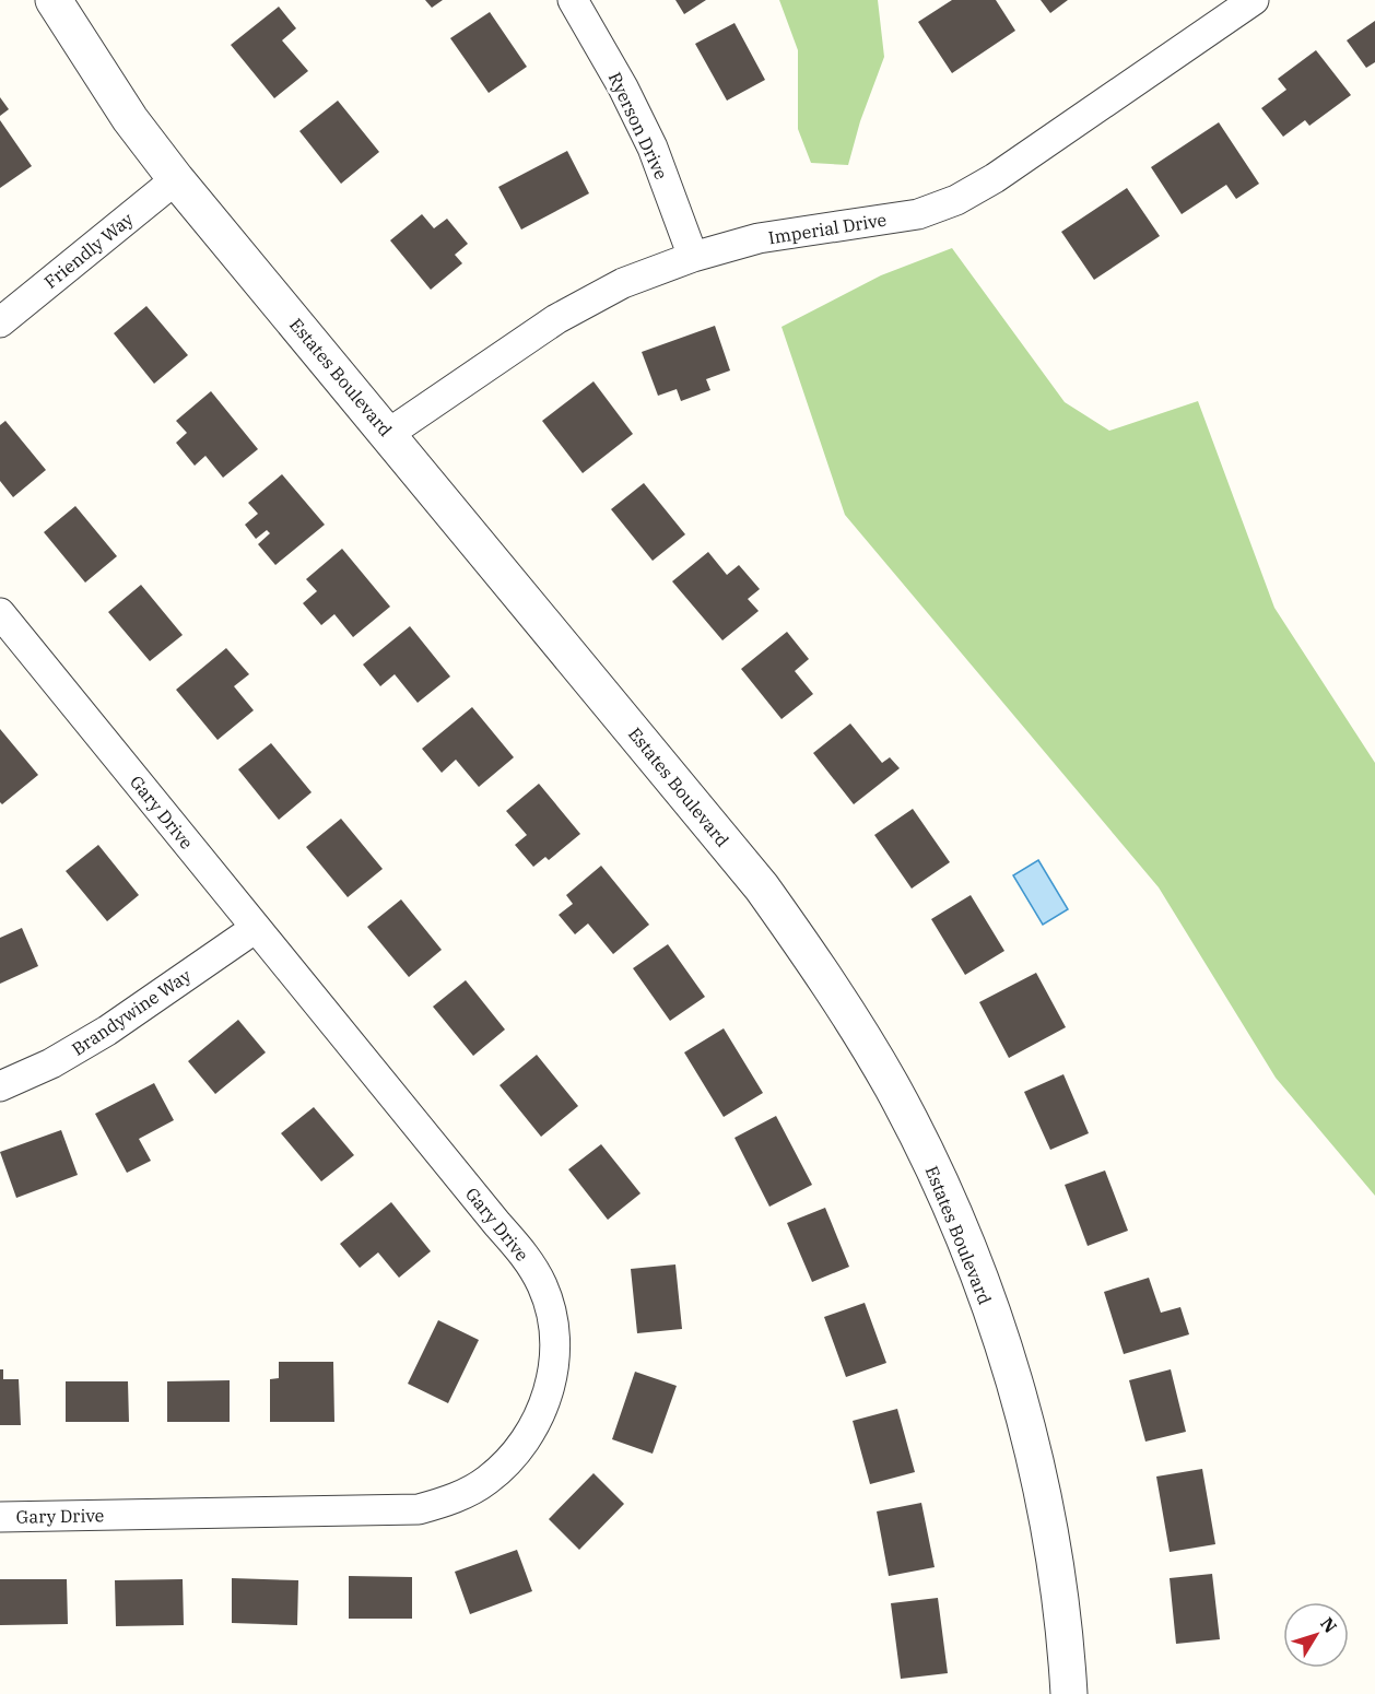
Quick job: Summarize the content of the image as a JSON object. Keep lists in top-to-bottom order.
{
  "streets": {
    "street": [
      "Ryerson Drive",
      "Imperial Drive",
      "Friendly Way",
      "Estates Boulevard",
      "Gary Drive",
      "Brandywine Way"
    ]
  },
  "crossings": [
    ["Ryerson Drive", "Imperial Drive"],
    ["Imperial Drive", "Estates Boulevard"],
    ["Friendly Way", "Estates Boulevard"],
    ["Gary Drive", "Brandywine Way"]
  ],
  "north": "top right"
}
